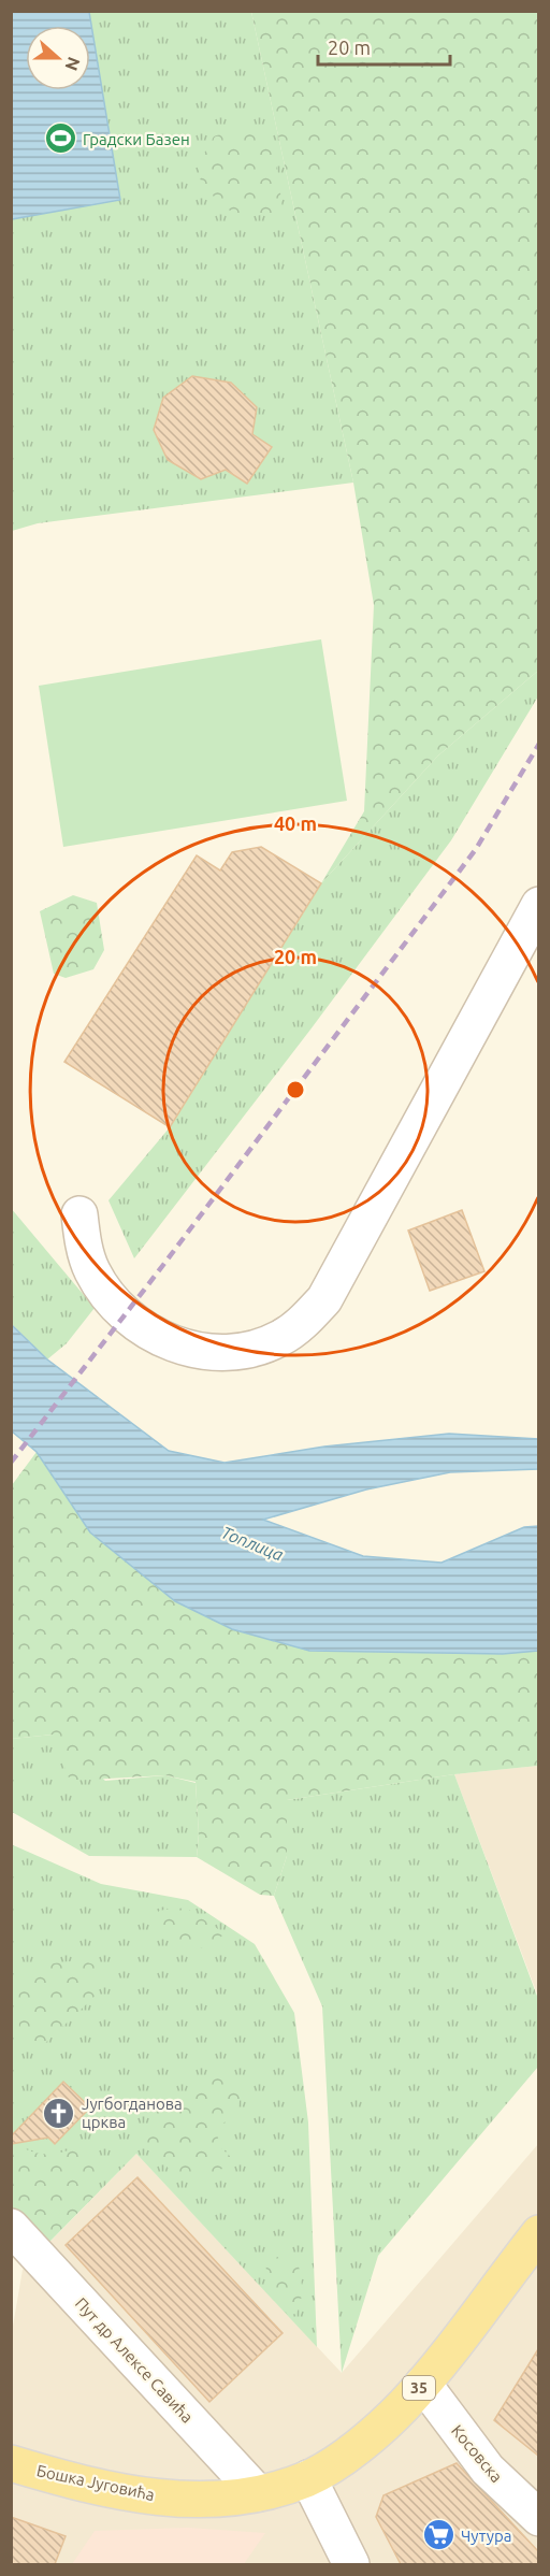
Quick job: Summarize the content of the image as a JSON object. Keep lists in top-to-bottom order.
{
  "streets": {
    "main road": ["35", "Бошка Југовића"],
    "street": ["Пут др Алексе Савића", "Косовска"]
  },
  "crossings": [
    ["Пут др Алексе Савића", "35"],
    ["Пут др Алексе Савића", "Бошка Југовића"],
    ["35", "Косовска"],
    ["35", "Бошка Југовића"]
  ],
  "water": ["Топлица"],
  "places": {
    "sports": ["Градски Базен"],
    "church": ["Југбогданова црква"],
    "supermarket": ["Чутура"]
  },
  "scale_bar": "20 m",
  "north": "right",
  "rings": ["40 m", "20 m"]
}
